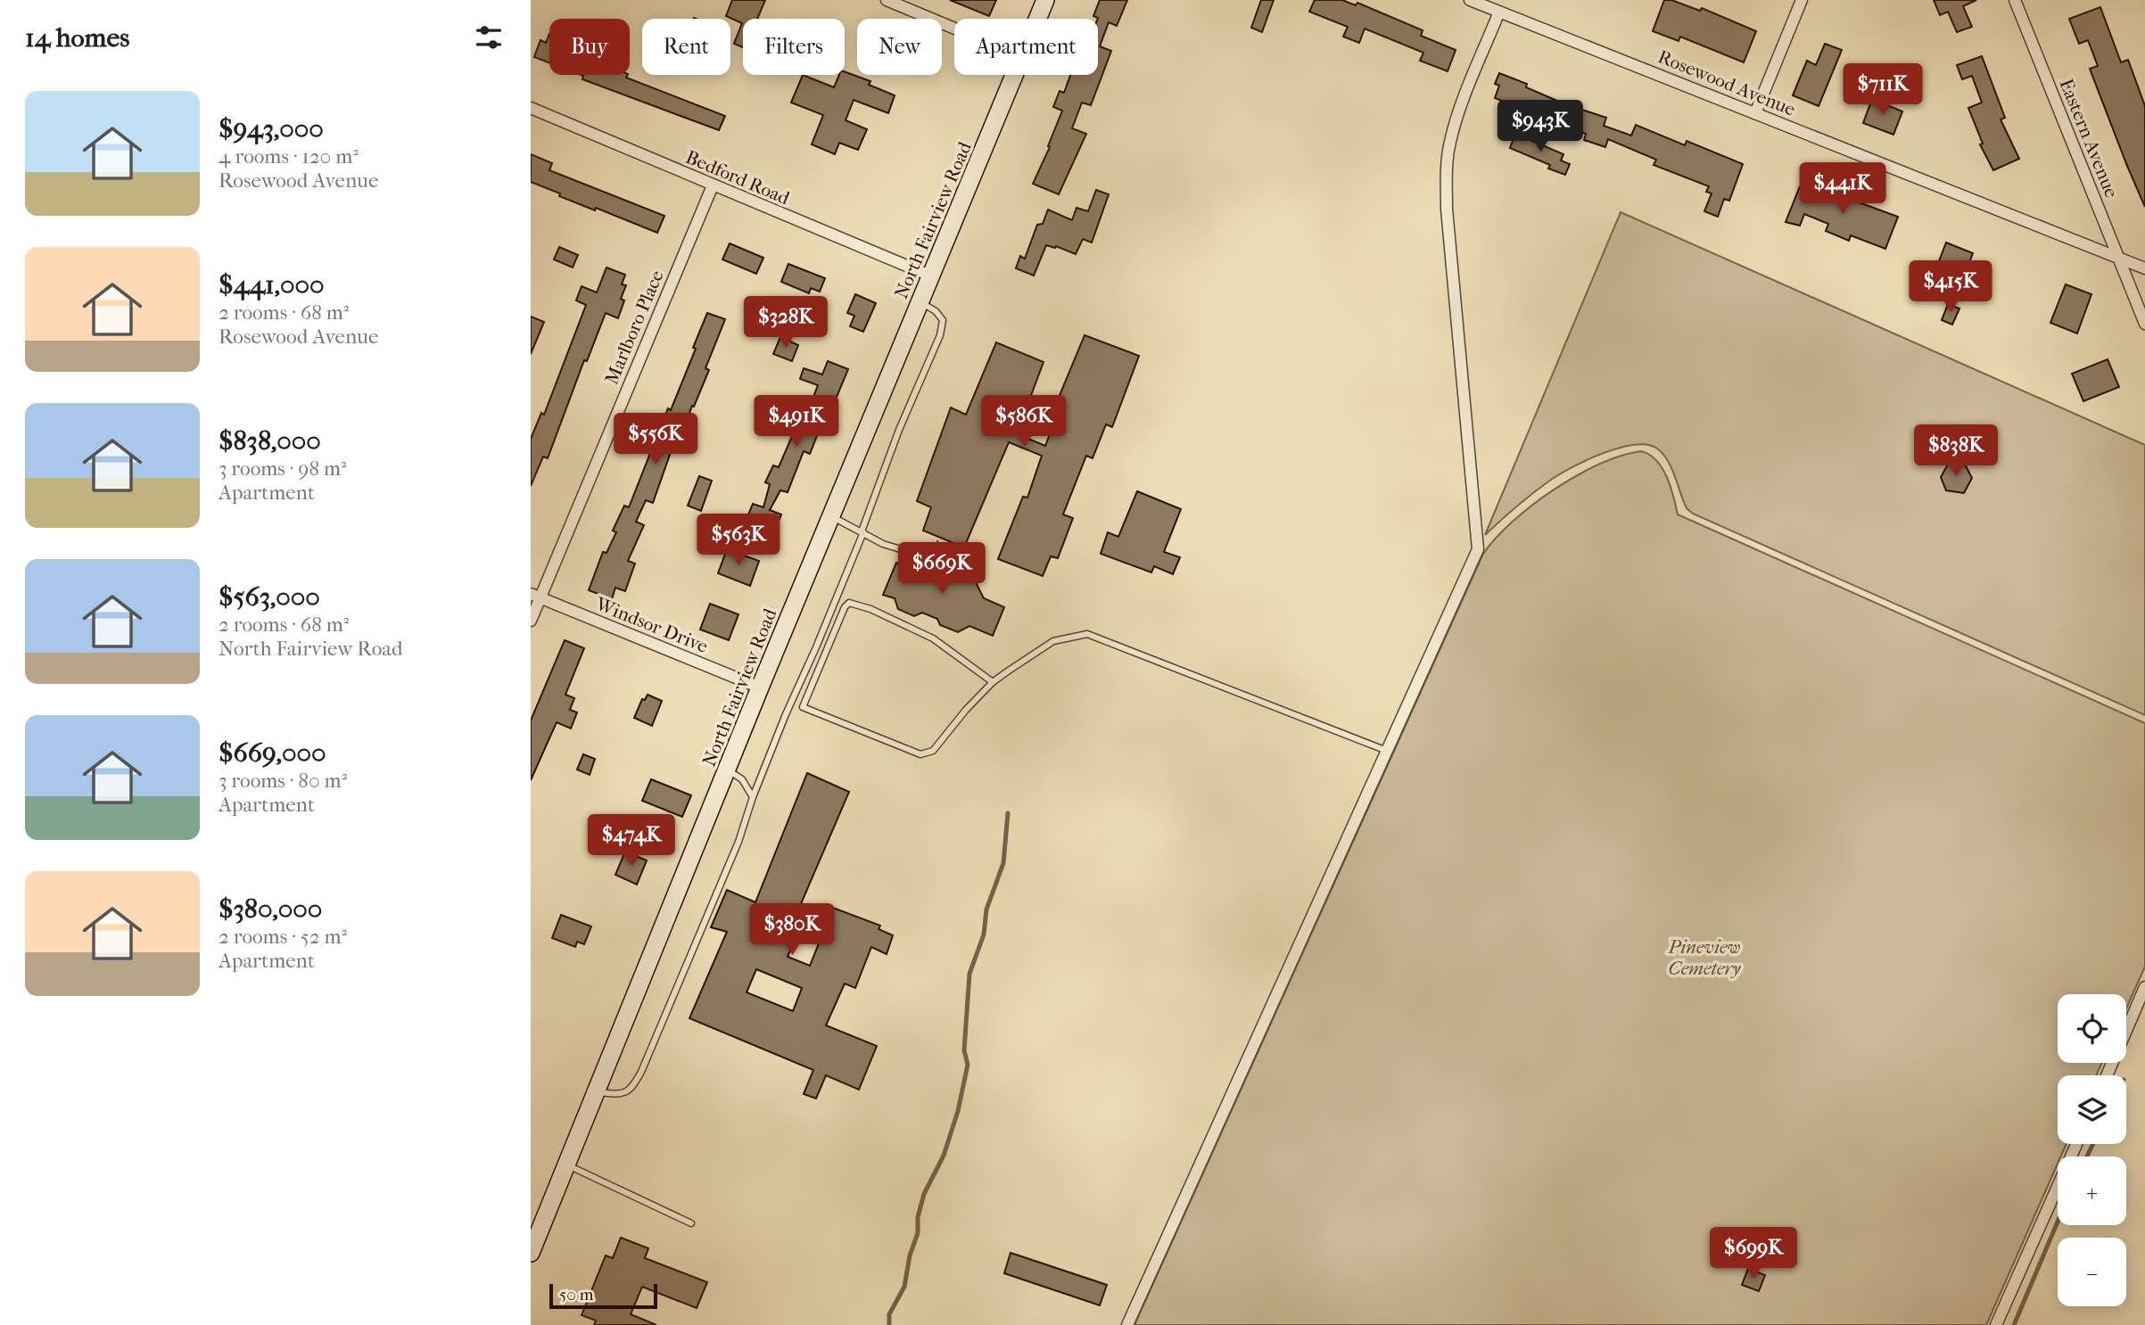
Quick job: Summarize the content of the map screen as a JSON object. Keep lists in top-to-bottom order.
{
  "streets": {
    "main road": ["North Fairview Road"],
    "street": [
      "Rosewood Avenue",
      "Eastern Avenue",
      "Bedford Road",
      "Marlboro Place",
      "Windsor Drive"
    ]
  },
  "crossings": [
    ["Rosewood Avenue", "Eastern Avenue"],
    ["Bedford Road", "North Fairview Road"],
    ["Bedford Road", "Marlboro Place"],
    ["North Fairview Road", "Windsor Drive"],
    ["Marlboro Place", "Windsor Drive"]
  ],
  "parks": ["Pineview Cemetery"],
  "scale_bar": "50 m",
  "page": {
    "heading": "14 homes",
    "chip": [
      "Buy",
      "Rent",
      "Filters",
      "New",
      "Apartment"
    ],
    "price": [
      "$711K",
      "$943K",
      "$441K",
      "$415K",
      "$328K",
      "$491K",
      "$586K",
      "$556K",
      "$838K",
      "$563K",
      "$669K",
      "$474K",
      "$380K",
      "$699K"
    ],
    "list": [
      {
        "name": "$943,000",
        "note": "4 rooms · 120 m² · Rosewood Avenue"
      },
      {
        "name": "$441,000",
        "note": "2 rooms · 68 m² · Rosewood Avenue"
      },
      {
        "name": "$838,000",
        "note": "3 rooms · 98 m² · Apartment"
      },
      {
        "name": "$563,000",
        "note": "2 rooms · 68 m² · North Fairview Road"
      },
      {
        "name": "$669,000",
        "note": "3 rooms · 80 m² · Apartment"
      },
      {
        "name": "$380,000",
        "note": "2 rooms · 52 m² · Apartment"
      }
    ],
    "map_buttons": ["+", "−"],
    "scale": "50 m"
  }
}
